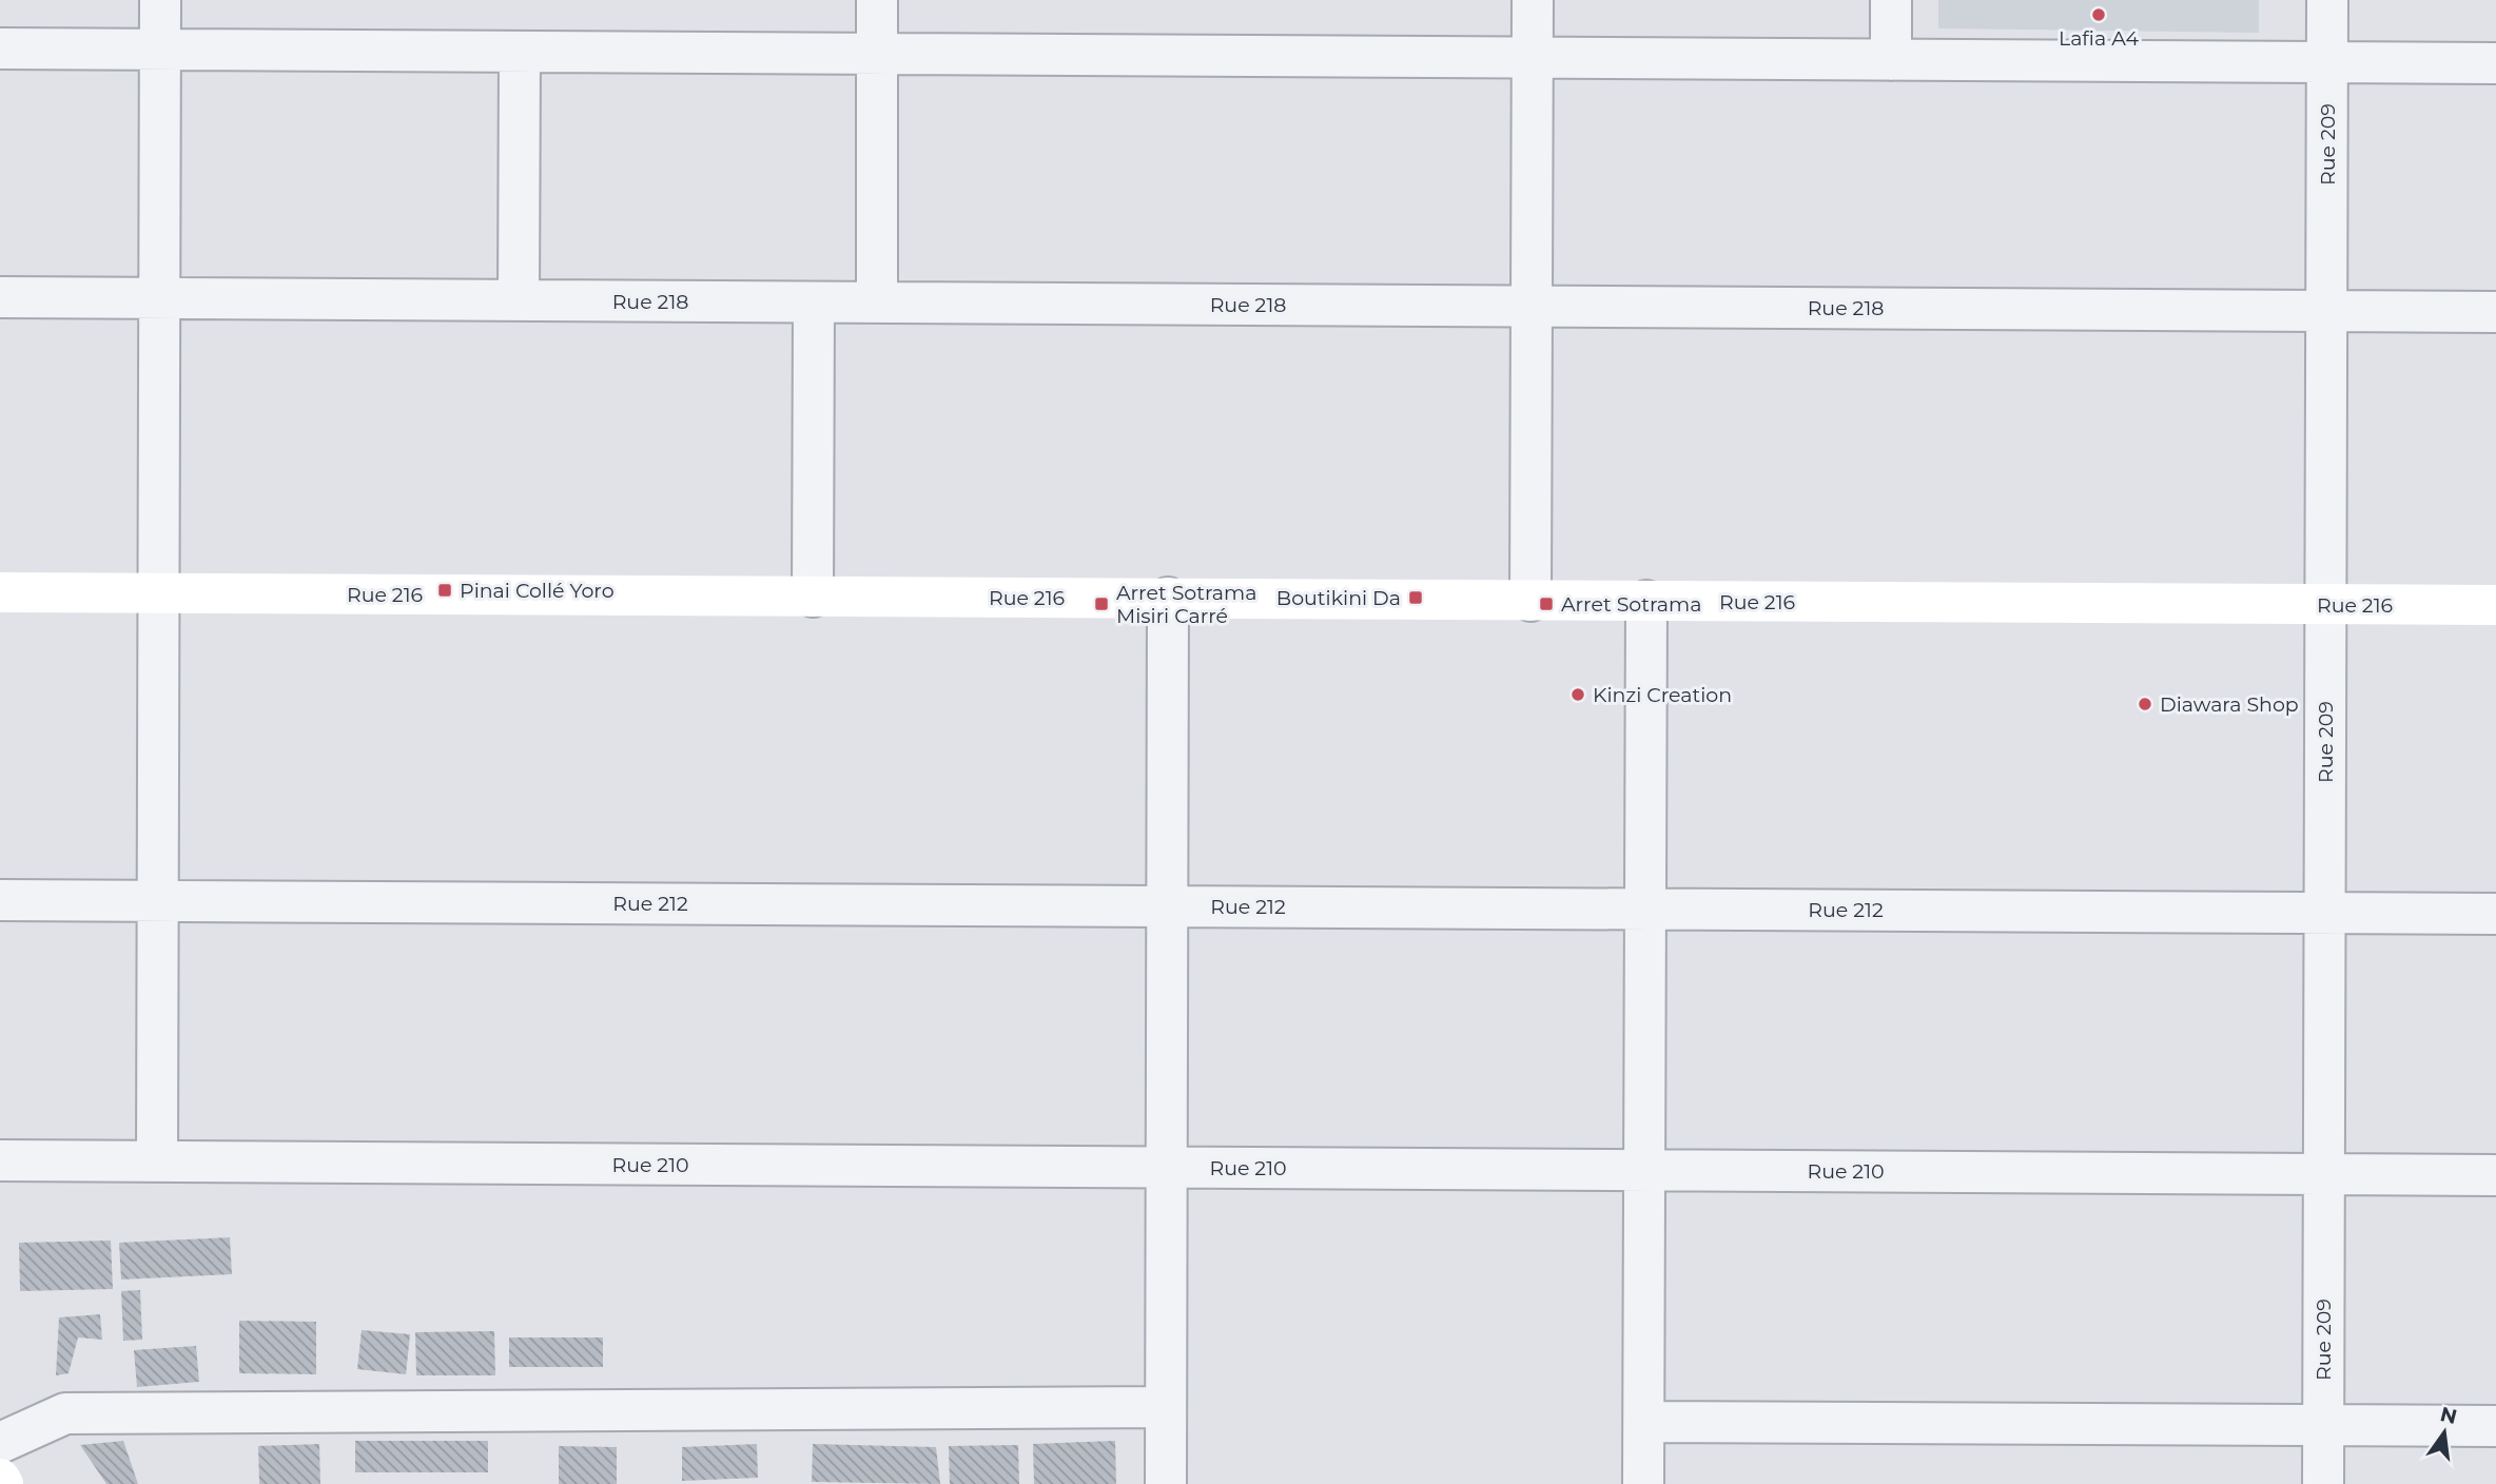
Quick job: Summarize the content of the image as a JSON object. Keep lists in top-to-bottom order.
{
  "streets": {
    "street": [
      "Rue 209",
      "Rue 218",
      "Rue 216",
      "Rue 212",
      "Rue 210"
    ]
  },
  "crossings": [
    ["Rue 209", "Rue 218"],
    ["Rue 209", "Rue 216"],
    ["Rue 209", "Rue 212"],
    ["Rue 209", "Rue 210"]
  ],
  "places": {
    "other": ["Lafia A4", "Kinzi Creation", "Diawara Shop"],
    "transit": [
      "Pinai Collé Yoro",
      "Boutikini Da",
      "Arret Sotrama Misiri Carré",
      "Arret Sotrama"
    ]
  },
  "north": "top"
}
